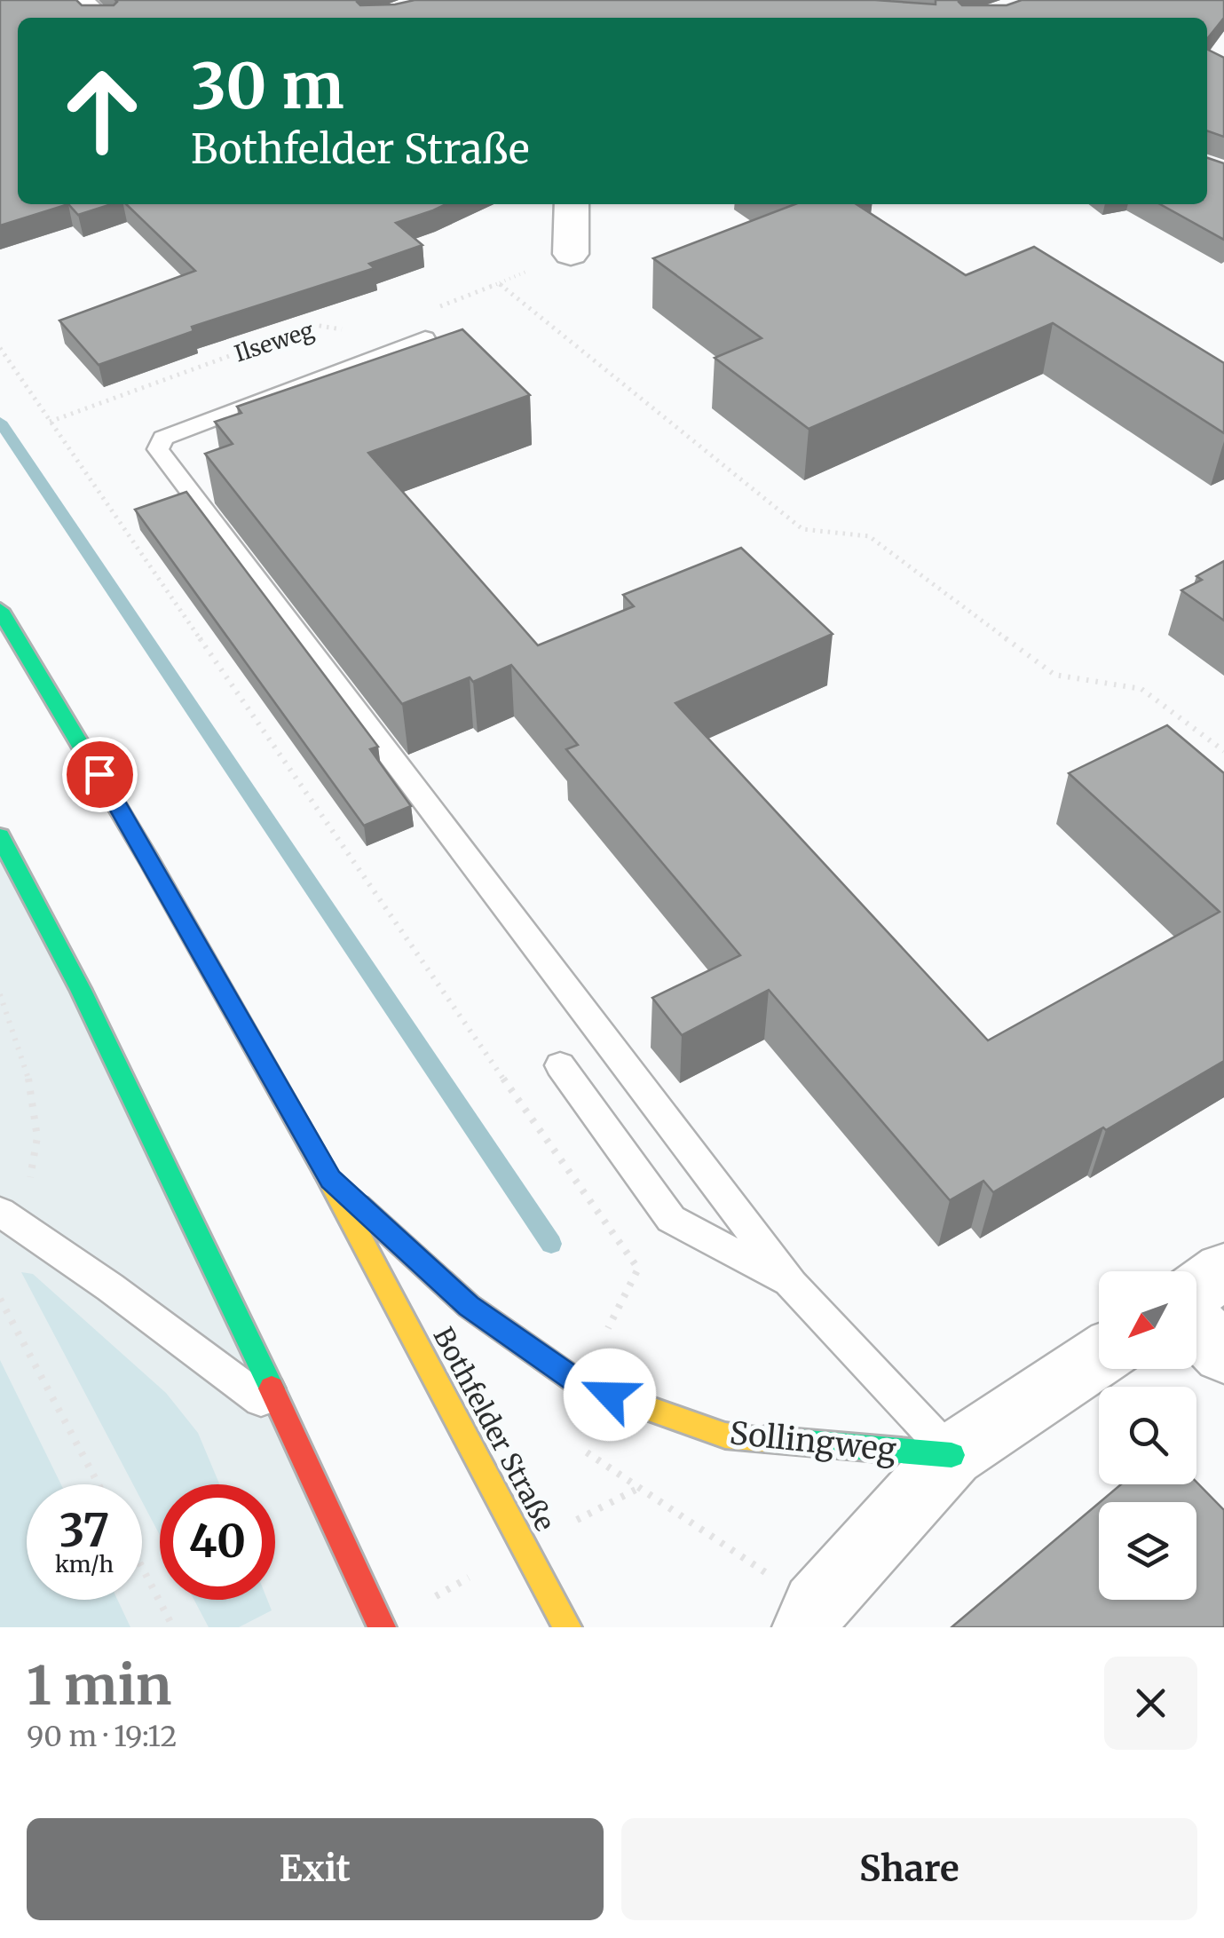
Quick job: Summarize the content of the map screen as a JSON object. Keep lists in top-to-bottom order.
{
  "streets": {
    "main road": ["Bothfelder Straße", "Sollingweg"],
    "path": ["Ilseweg"]
  },
  "crossings": [
    ["Bothfelder Straße", "Sollingweg"]
  ],
  "north": "bottom left",
  "page": {
    "turn": ["30 m", "Bothfelder Straße"],
    "speed": "37 km/h",
    "limit": "40",
    "heading": ["1 min", "90 m · 19:12"],
    "buttons": ["Exit", "Share"]
  }
}
